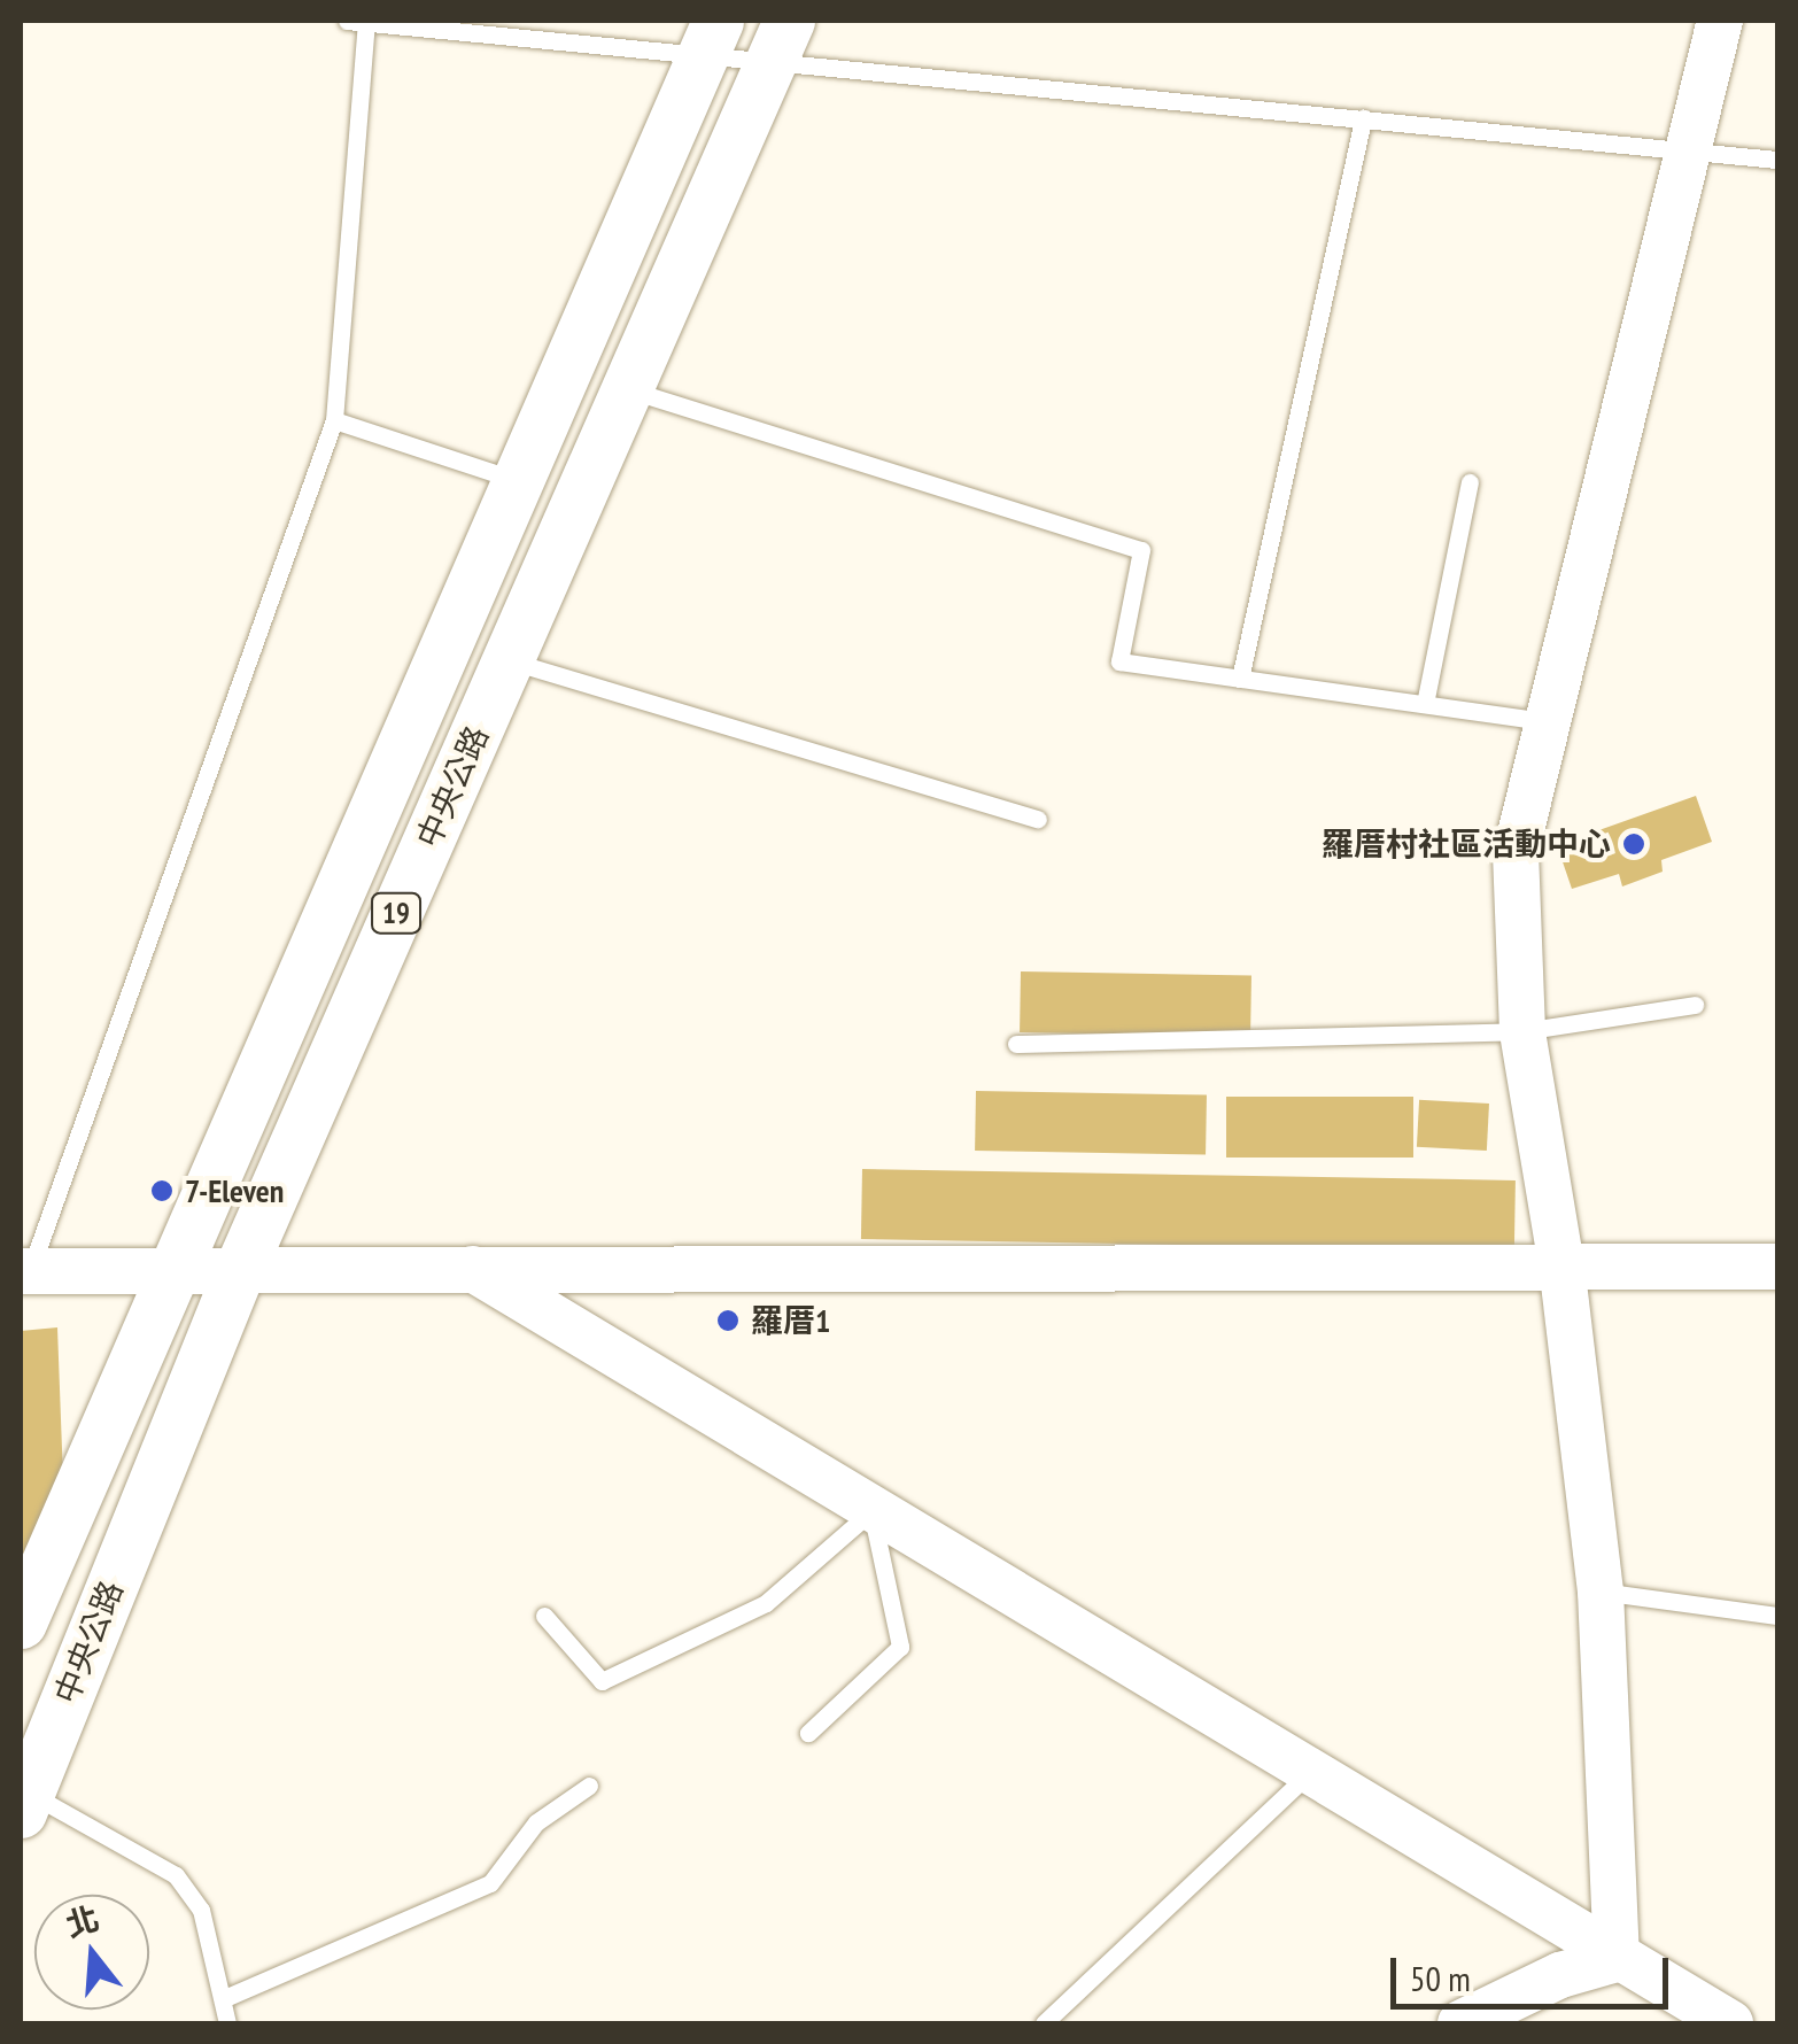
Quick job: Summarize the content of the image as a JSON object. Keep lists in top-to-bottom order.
{
  "streets": {
    "main road": ["中央公路", "19"]
  },
  "places": ["羅厝村社區活動中心", "7-Eleven", "羅厝1"],
  "scale_bar": "50 m",
  "north": "top"
}
